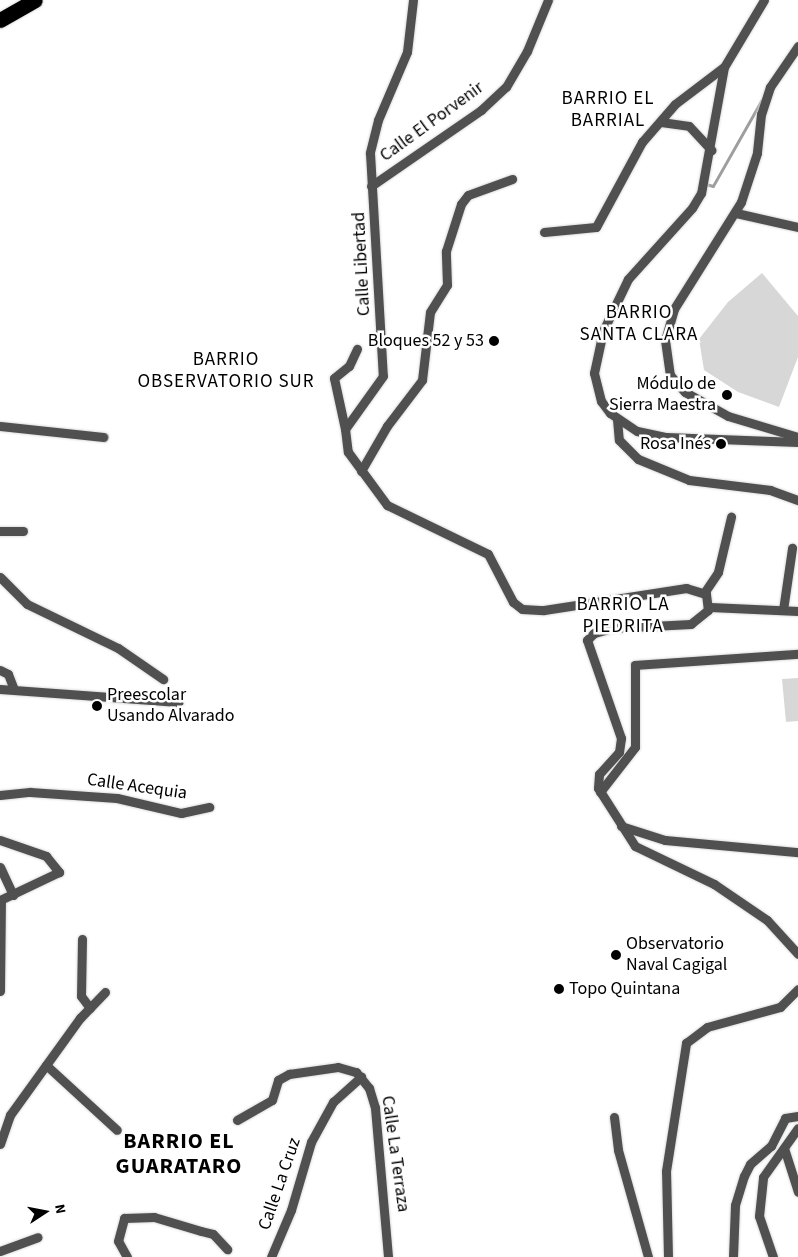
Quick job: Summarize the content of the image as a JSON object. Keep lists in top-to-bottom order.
{
  "streets": {
    "street": [
      "Calle El Porvenir",
      "Calle Libertad",
      "Calle Acequia",
      "Calle La Terraza",
      "Calle La Cruz"
    ]
  },
  "crossings": [
    ["Calle El Porvenir", "Calle Libertad"],
    ["Calle La Terraza", "Calle La Cruz"]
  ],
  "districts": [
    "BARRIO EL BARRIAL",
    "BARRIO SANTA CLARA",
    "BARRIO OBSERVATORIO SUR",
    "BARRIO LA PIEDRITA",
    "BARRIO EL GUARATARO"
  ],
  "places": [
    "Bloques 52 y 53",
    "Módulo de Sierra Maestra",
    "Rosa Inés",
    "Preescolar Usando Alvarado",
    "Observatorio Naval Cagigal",
    "Topo Quintana"
  ],
  "north": "right"
}
